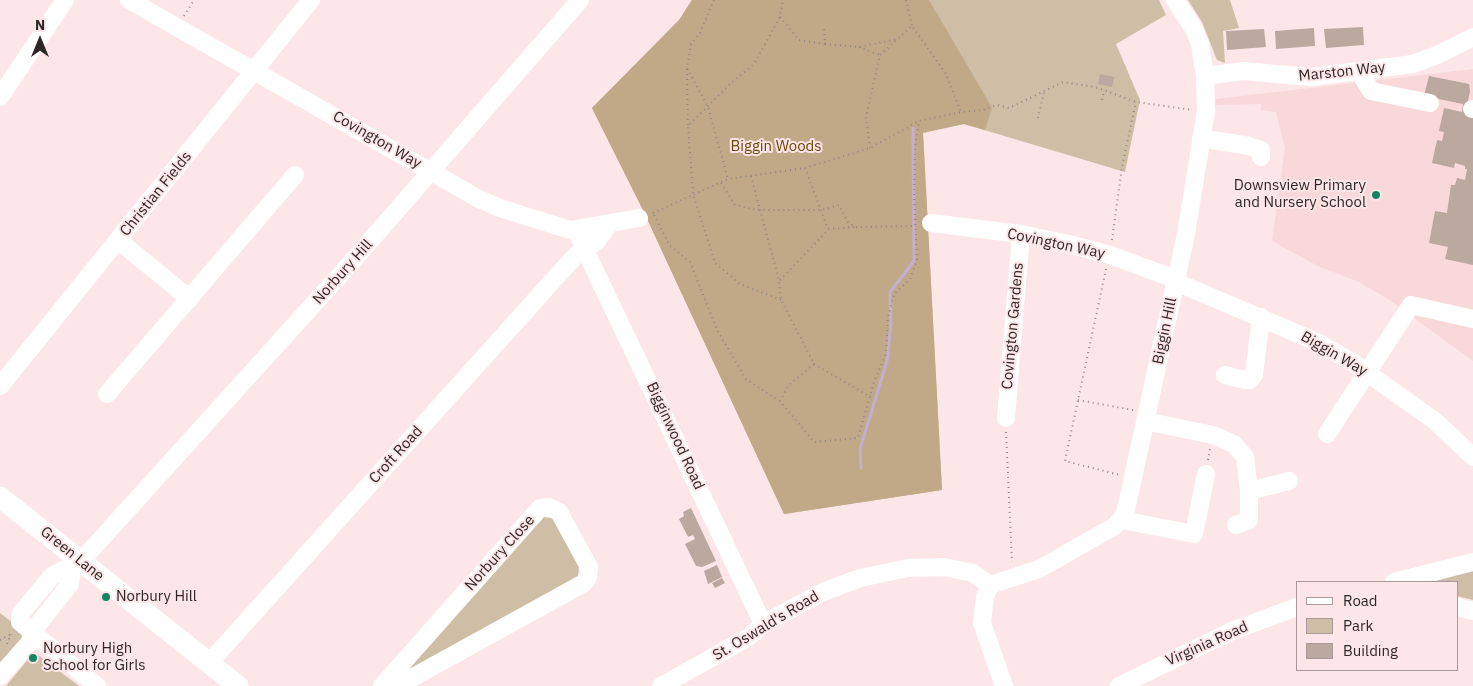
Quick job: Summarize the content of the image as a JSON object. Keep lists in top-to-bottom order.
{
  "streets": {
    "main road": ["Green Lane"],
    "street": [
      "Marston Way",
      "Covington Way",
      "Christian Fields",
      "Norbury Hill",
      "Covington Gardens",
      "Biggin Hill",
      "Biggin Way",
      "Bigginwood Road",
      "Croft Road",
      "Norbury Close",
      "St. Oswald's Road",
      "Virginia Road"
    ]
  },
  "crossings": [
    ["Marston Way", "Biggin Hill"],
    ["Covington Way", "Christian Fields"],
    ["Covington Way", "Norbury Hill"],
    ["Covington Way", "Covington Gardens"],
    ["Covington Way", "Biggin Hill"],
    ["Covington Way", "Biggin Way"],
    ["Covington Way", "Bigginwood Road"],
    ["Covington Way", "Croft Road"],
    ["Norbury Hill", "Green Lane"],
    ["Biggin Hill", "Biggin Way"],
    ["Bigginwood Road", "Croft Road"],
    ["Bigginwood Road", "St. Oswald's Road"],
    ["Croft Road", "Green Lane"]
  ],
  "parks": ["Biggin Woods"],
  "places": ["Downsview Primary and Nursery School", "Norbury Hill", "Norbury High School for Girls"],
  "legend": ["Road", "Park", "Building"],
  "north": "top"
}
